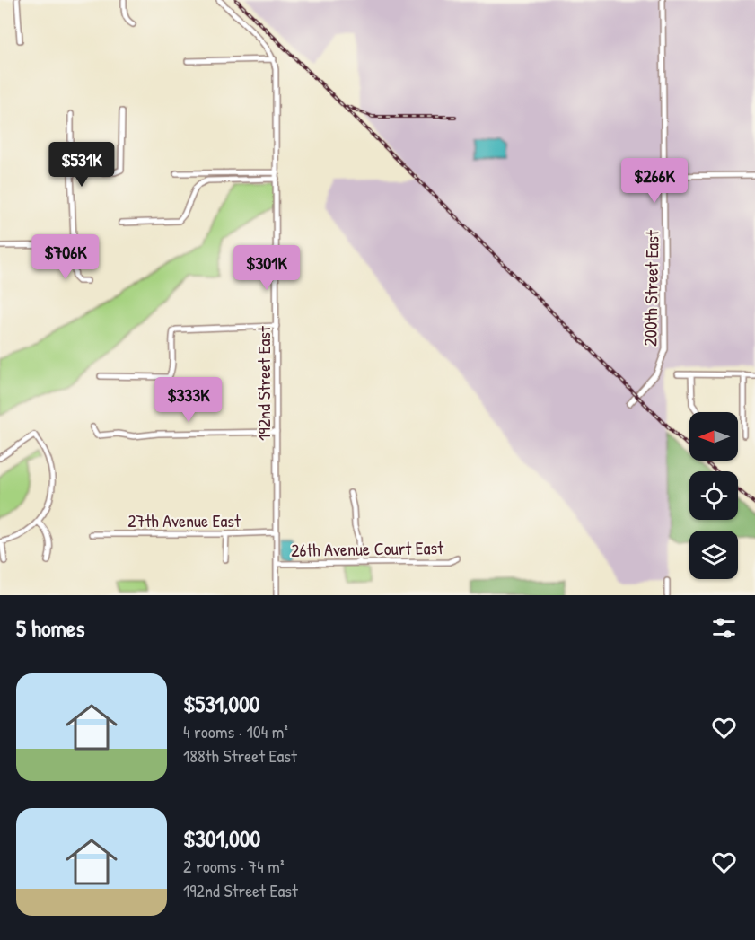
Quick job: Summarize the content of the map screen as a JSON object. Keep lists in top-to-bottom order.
{
  "streets": {
    "street": [
      "200th Street East",
      "192nd Street East",
      "27th Avenue East",
      "26th Avenue Court East"
    ]
  },
  "crossings": [
    ["192nd Street East", "27th Avenue East"],
    ["192nd Street East", "26th Avenue Court East"]
  ],
  "north": "left",
  "page": {
    "price": [
      "$531K",
      "$266K",
      "$706K",
      "$301K",
      "$333K"
    ],
    "heading": "5 homes",
    "list": [
      {
        "name": "$531,000",
        "note": "4 rooms · 104 m² · 188th Street East"
      },
      {
        "name": "$301,000",
        "note": "2 rooms · 74 m² · 192nd Street East"
      }
    ]
  }
}
